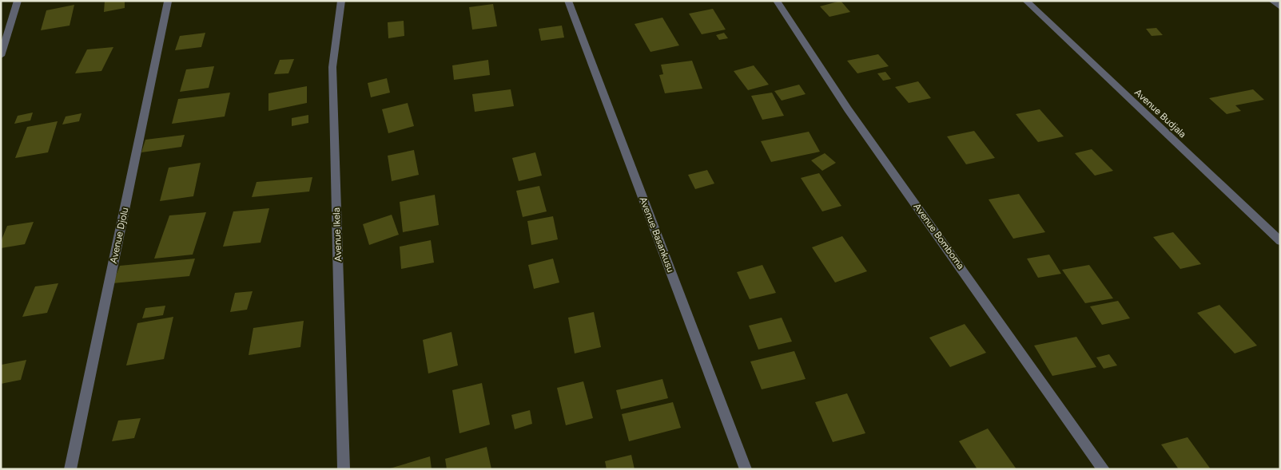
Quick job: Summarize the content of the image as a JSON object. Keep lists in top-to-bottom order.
{
  "streets": {
    "street": [
      "Avenue Budjala",
      "Avenue Ikela",
      "Avenue Basankusu",
      "Avenue Djolu",
      "Avenue Bomboma"
    ]
  }
}
